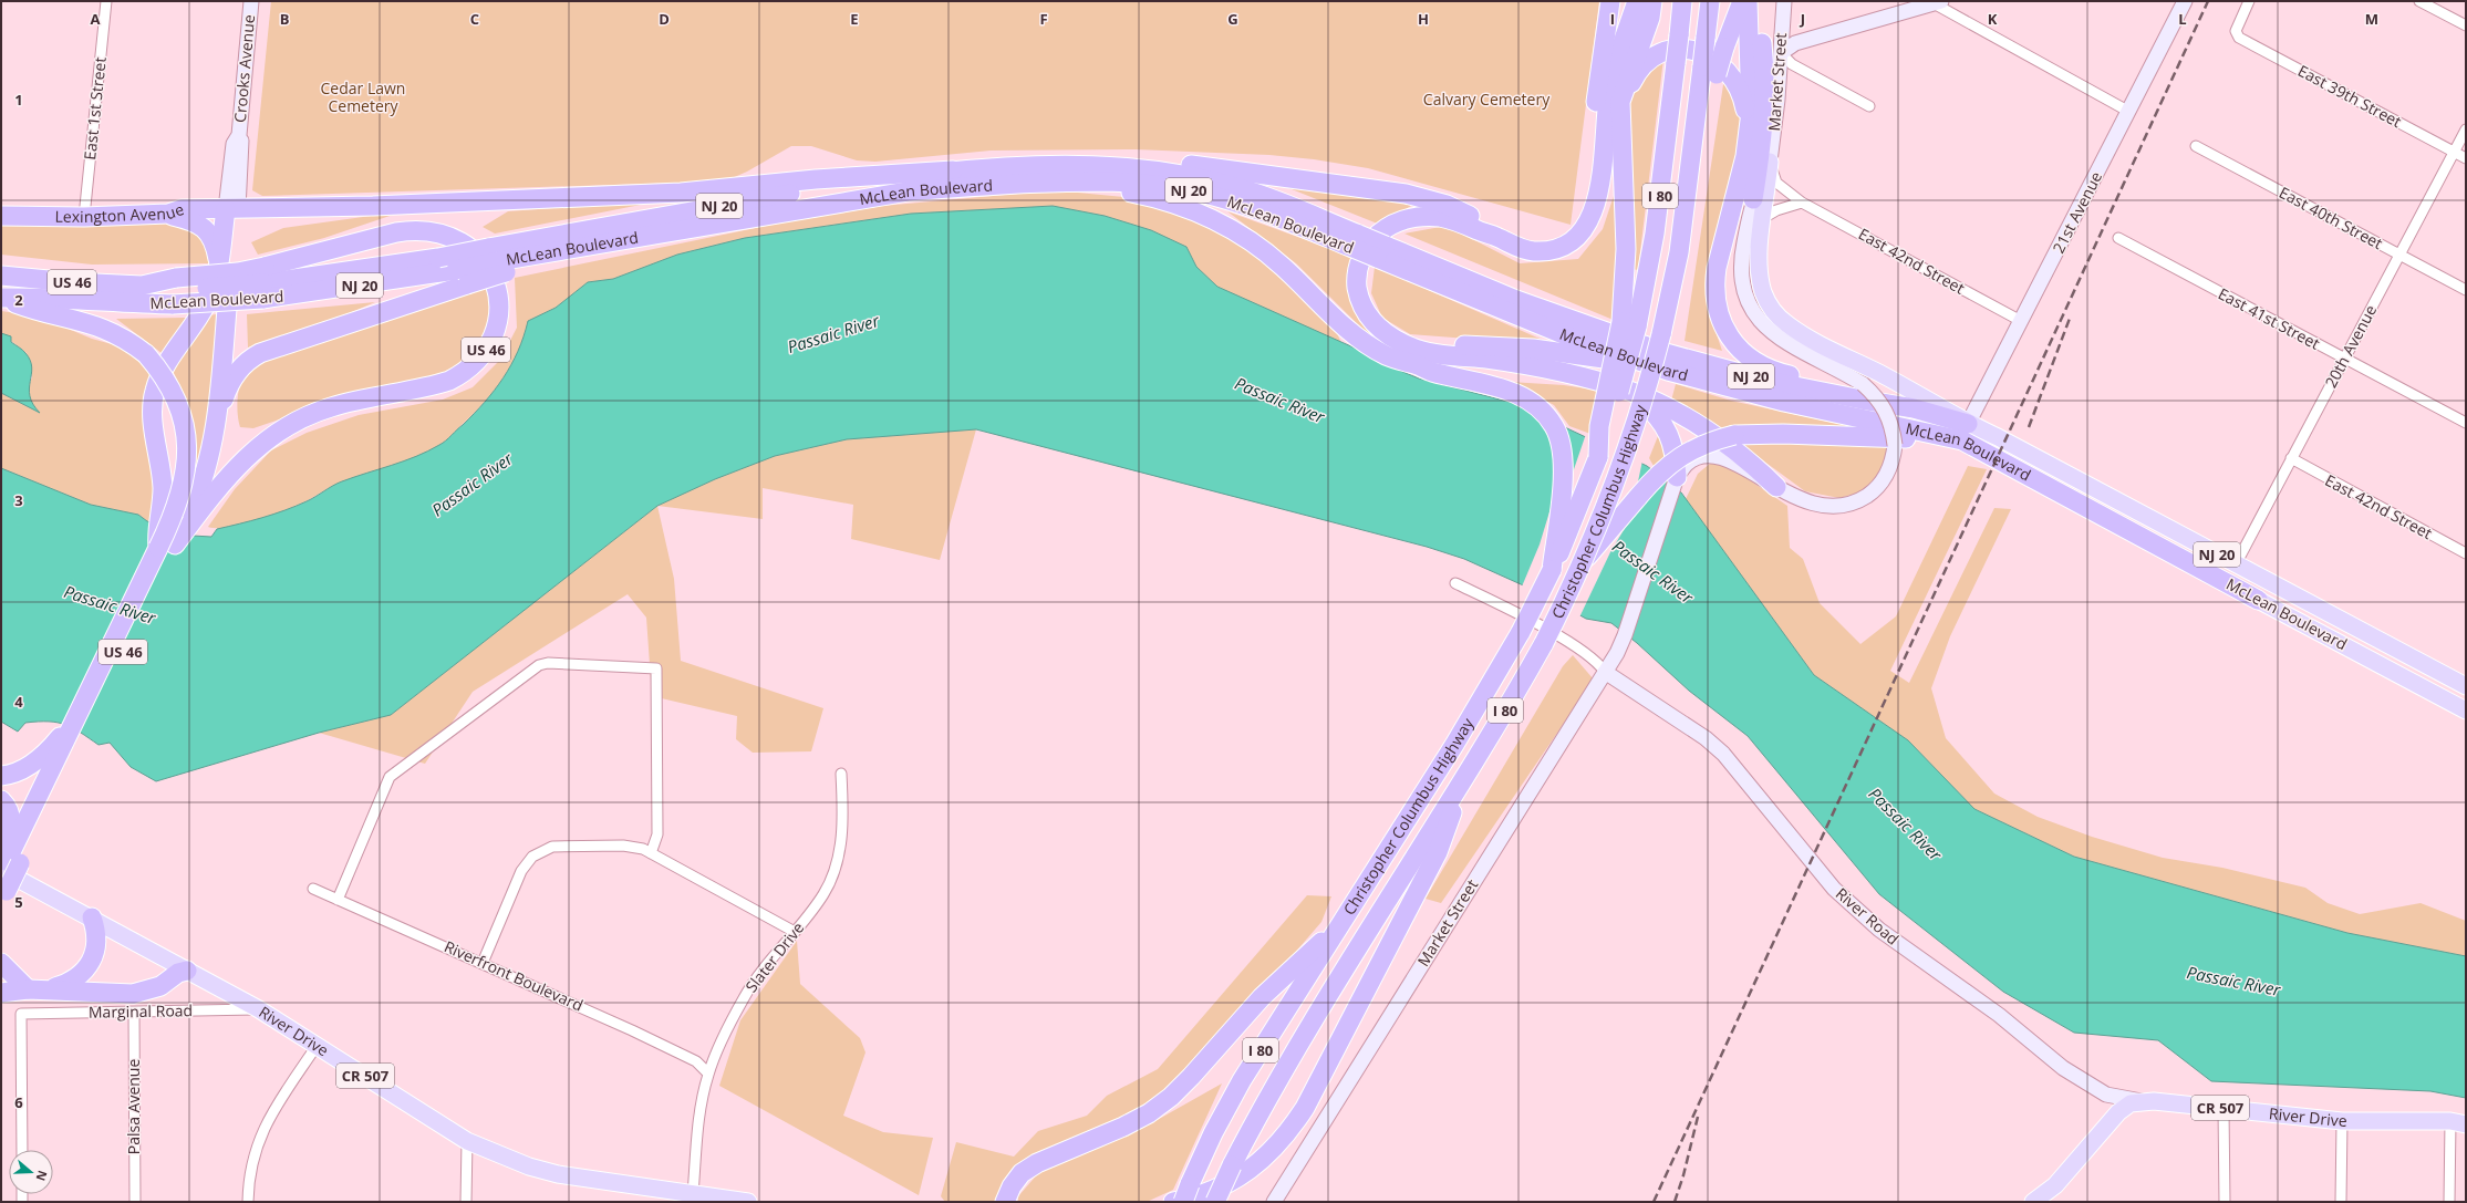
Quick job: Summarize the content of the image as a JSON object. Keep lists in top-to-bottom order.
{
  "streets": {
    "highway": [
      "NJ 20",
      "McLean Boulevard",
      "I 80",
      "Lexington Avenue",
      "US 46",
      "Christopher Columbus Highway"
    ],
    "main road": [
      "Crooks Avenue",
      "Market Street",
      "21st Avenue",
      "River Road",
      "River Drive",
      "CR 507"
    ],
    "street": [
      "East 39th Street",
      "East 1st Street",
      "East 40th Street",
      "East 42nd Street",
      "East 41st Street",
      "20th Avenue",
      "Slater Drive",
      "Riverfront Boulevard",
      "Marginal Road",
      "Palsa Avenue"
    ]
  },
  "crossings": [
    ["Crooks Avenue", "Lexington Avenue"],
    ["Market Street", "East 42nd Street"],
    ["Market Street", "River Road"],
    ["East 39th Street", "20th Avenue"],
    ["East 1st Street", "Lexington Avenue"],
    ["McLean Boulevard", "Lexington Avenue"],
    ["McLean Boulevard", "21st Avenue"],
    ["McLean Boulevard", "US 46"],
    ["McLean Boulevard", "20th Avenue"],
    ["I 80", "Christopher Columbus Highway"],
    ["21st Avenue", "East 42nd Street"],
    ["East 40th Street", "20th Avenue"],
    ["East 42nd Street", "20th Avenue"],
    ["US 46", "River Drive"],
    ["East 41st Street", "20th Avenue"],
    ["River Road", "River Drive"],
    ["Slater Drive", "Riverfront Boulevard"],
    ["Slater Drive", "River Drive"],
    ["Marginal Road", "River Drive"],
    ["Marginal Road", "Palsa Avenue"]
  ],
  "water": ["Passaic River"],
  "parks": ["Cedar Lawn Cemetery", "Calvary Cemetery"],
  "north": "right",
  "grid": {
    "columns": [
      "A",
      "B",
      "C",
      "D",
      "E",
      "F",
      "G",
      "H",
      "I",
      "J",
      "K",
      "L",
      "M"
    ],
    "rows": [
      "1",
      "2",
      "3",
      "4",
      "5",
      "6"
    ]
  }
}
